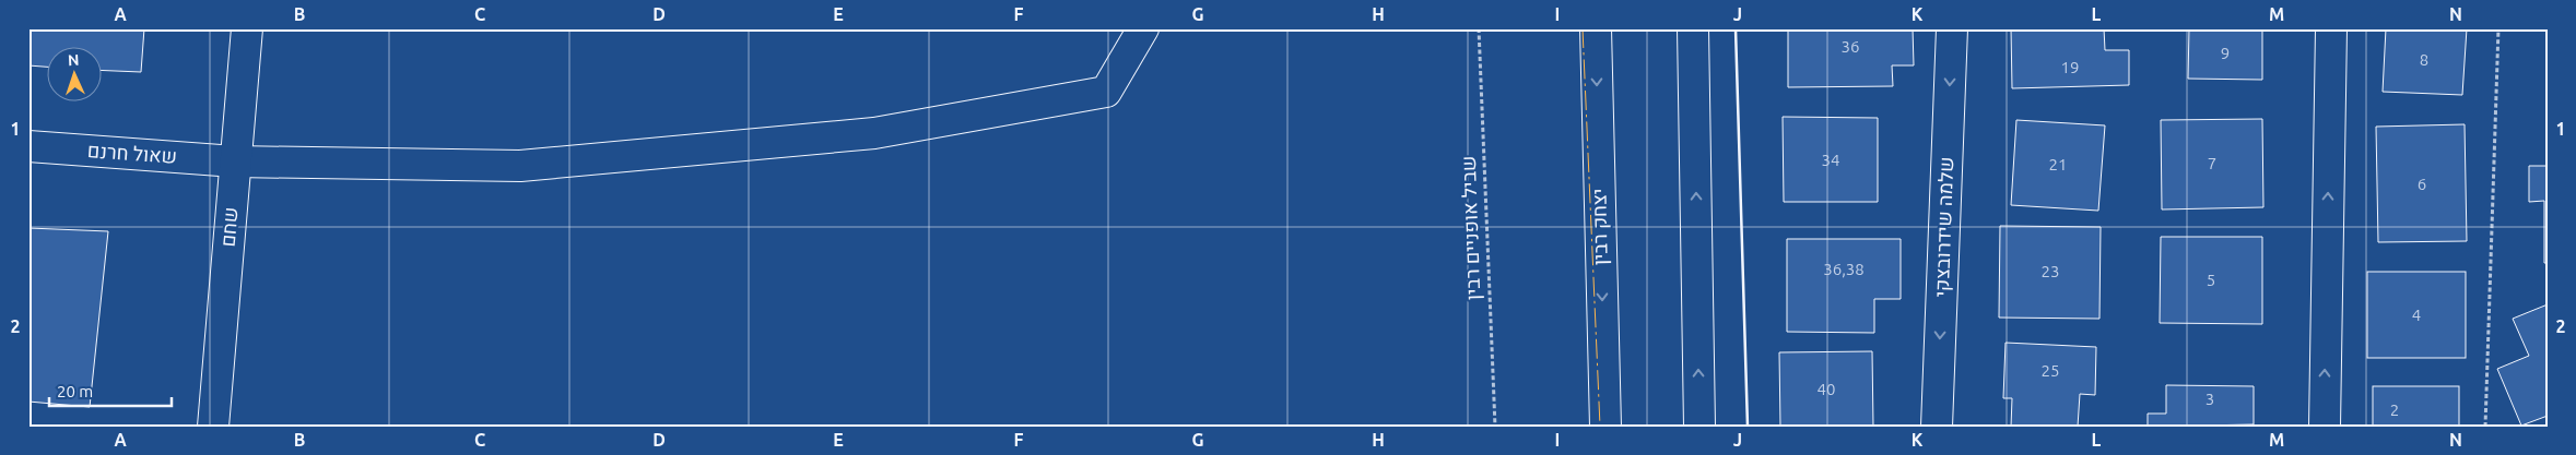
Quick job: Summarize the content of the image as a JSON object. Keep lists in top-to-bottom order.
{
  "streets": {
    "street": [
      "שאול חרנם",
      "שחם",
      "יצחק רבין",
      "שלמה שידרובצקי"
    ],
    "path": ["שביל אופניים רבין"]
  },
  "crossings": [
    ["שאול חרנם", "שחם"]
  ],
  "house_numbers": [
    "36",
    "9",
    "8",
    "19",
    "34",
    "7",
    "21",
    "6",
    "36,38",
    "23",
    "5",
    "4",
    "25",
    "40",
    "3",
    "2"
  ],
  "scale_bar": "20 m",
  "north": "top",
  "grid": {
    "columns": [
      "A",
      "B",
      "C",
      "D",
      "E",
      "F",
      "G",
      "H",
      "I",
      "J",
      "K",
      "L",
      "M",
      "N"
    ],
    "rows": ["1", "2"]
  }
}
